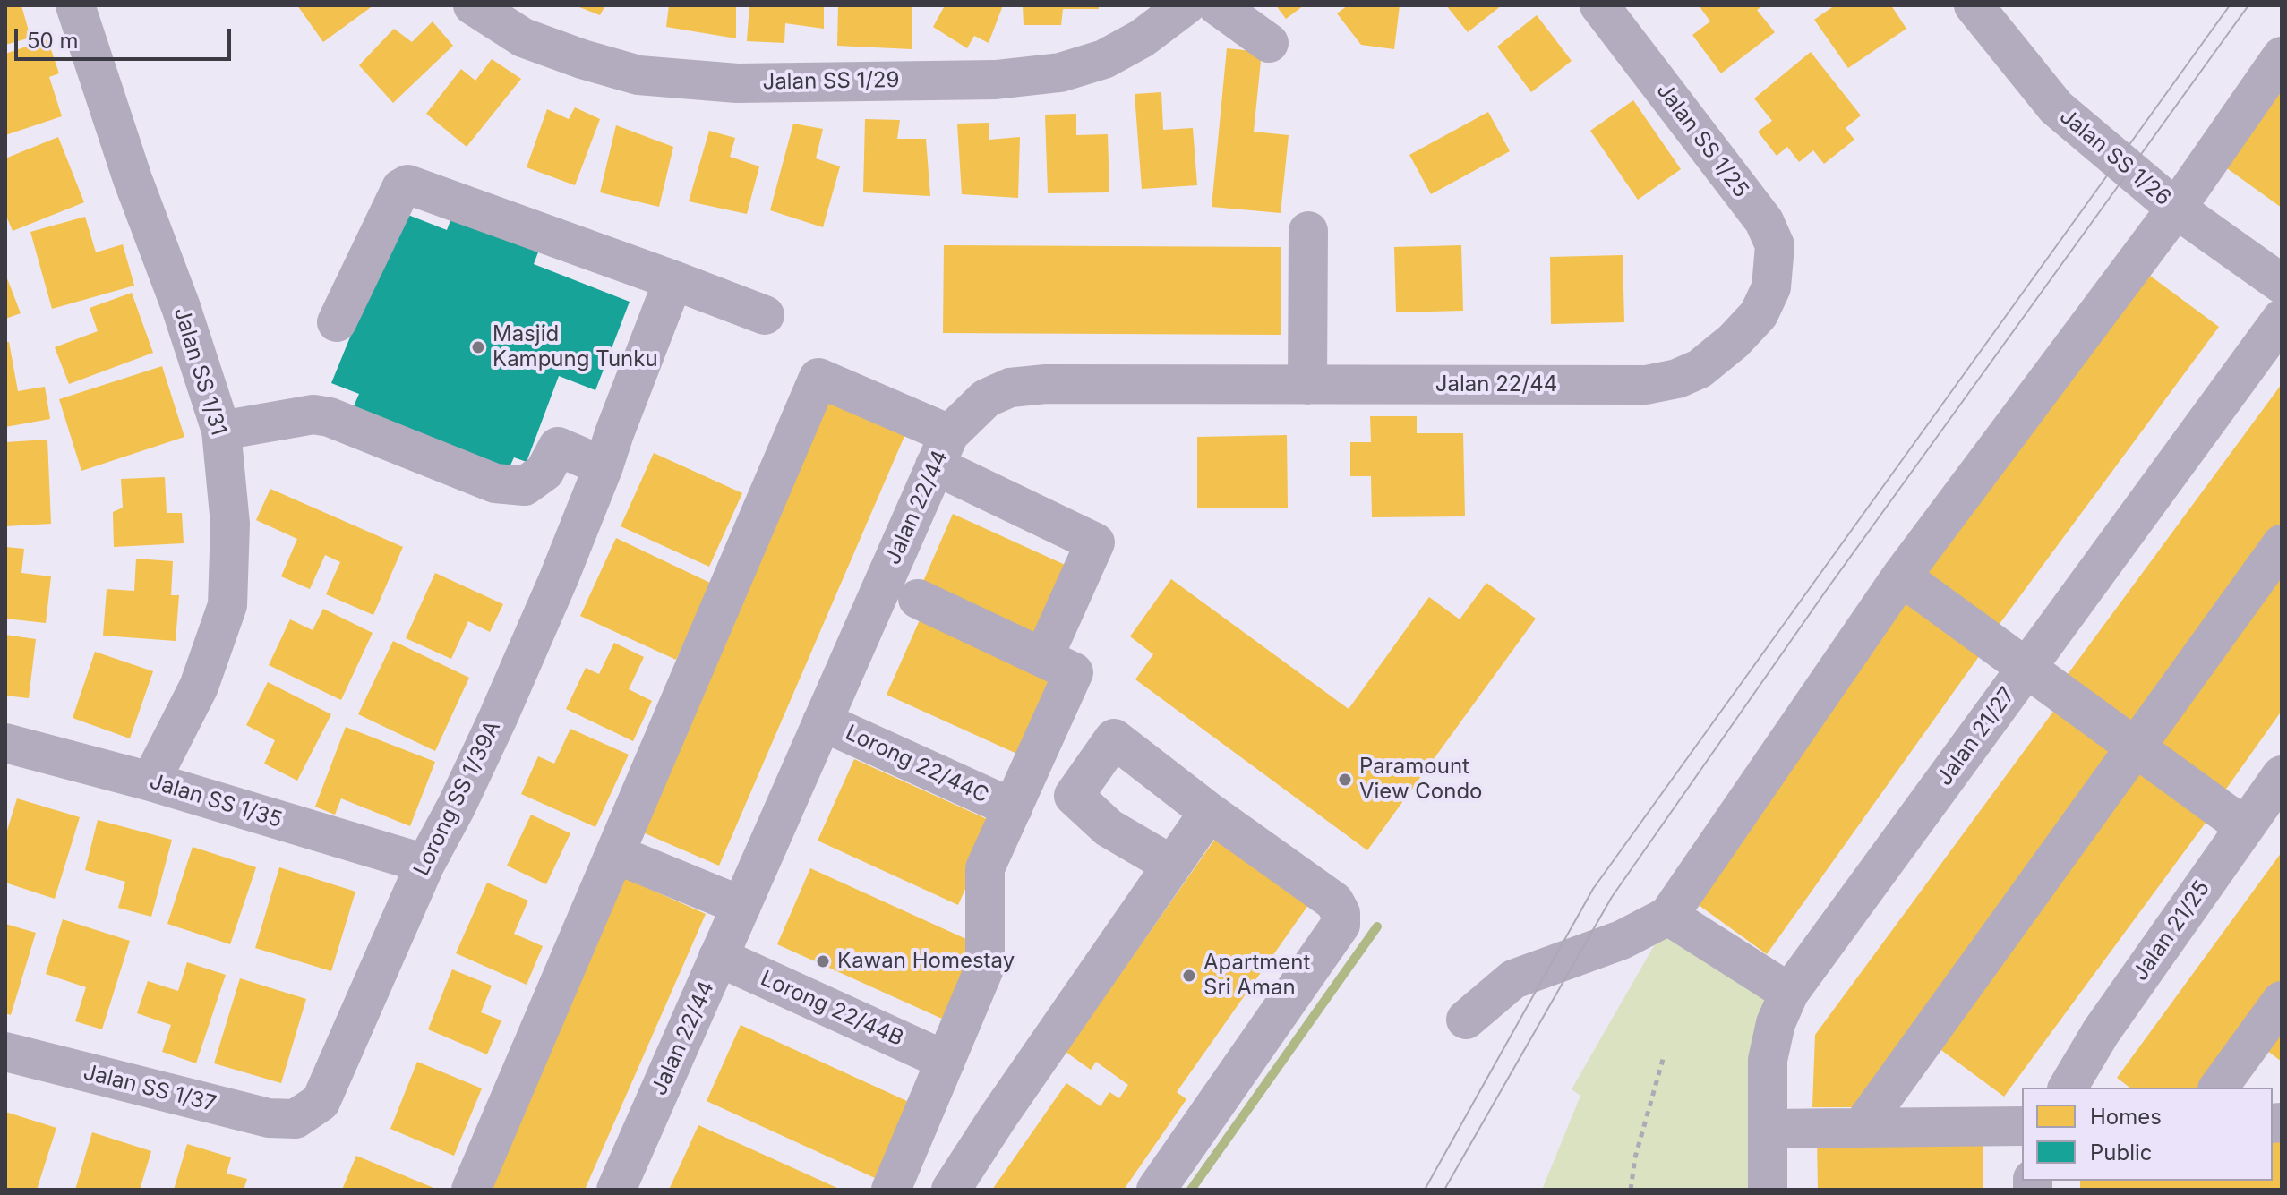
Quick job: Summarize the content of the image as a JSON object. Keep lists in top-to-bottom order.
{
  "streets": {
    "street": [
      "Jalan SS 1/29",
      "Jalan SS 1/25",
      "Jalan SS 1/26",
      "Jalan SS 1/31",
      "Jalan 22/44",
      "Jalan 21/27",
      "Lorong 22/44C",
      "Lorong SS 1/39A",
      "Jalan SS 1/35",
      "Jalan 21/25",
      "Lorong 22/44B",
      "Jalan SS 1/37"
    ]
  },
  "crossings": [
    ["Jalan SS 1/25", "Jalan 22/44"],
    ["Jalan SS 1/31", "Jalan SS 1/35"],
    ["Jalan 22/44", "Lorong 22/44C"],
    ["Jalan 22/44", "Lorong 22/44B"],
    ["Lorong SS 1/39A", "Jalan SS 1/35"],
    ["Lorong SS 1/39A", "Jalan SS 1/37"]
  ],
  "places": [
    "Masjid Kampung Tunku",
    "Paramount View Condo",
    "Kawan Homestay",
    "Apartment Sri Aman"
  ],
  "legend": ["Homes", "Public"],
  "scale_bar": "50 m"
}
